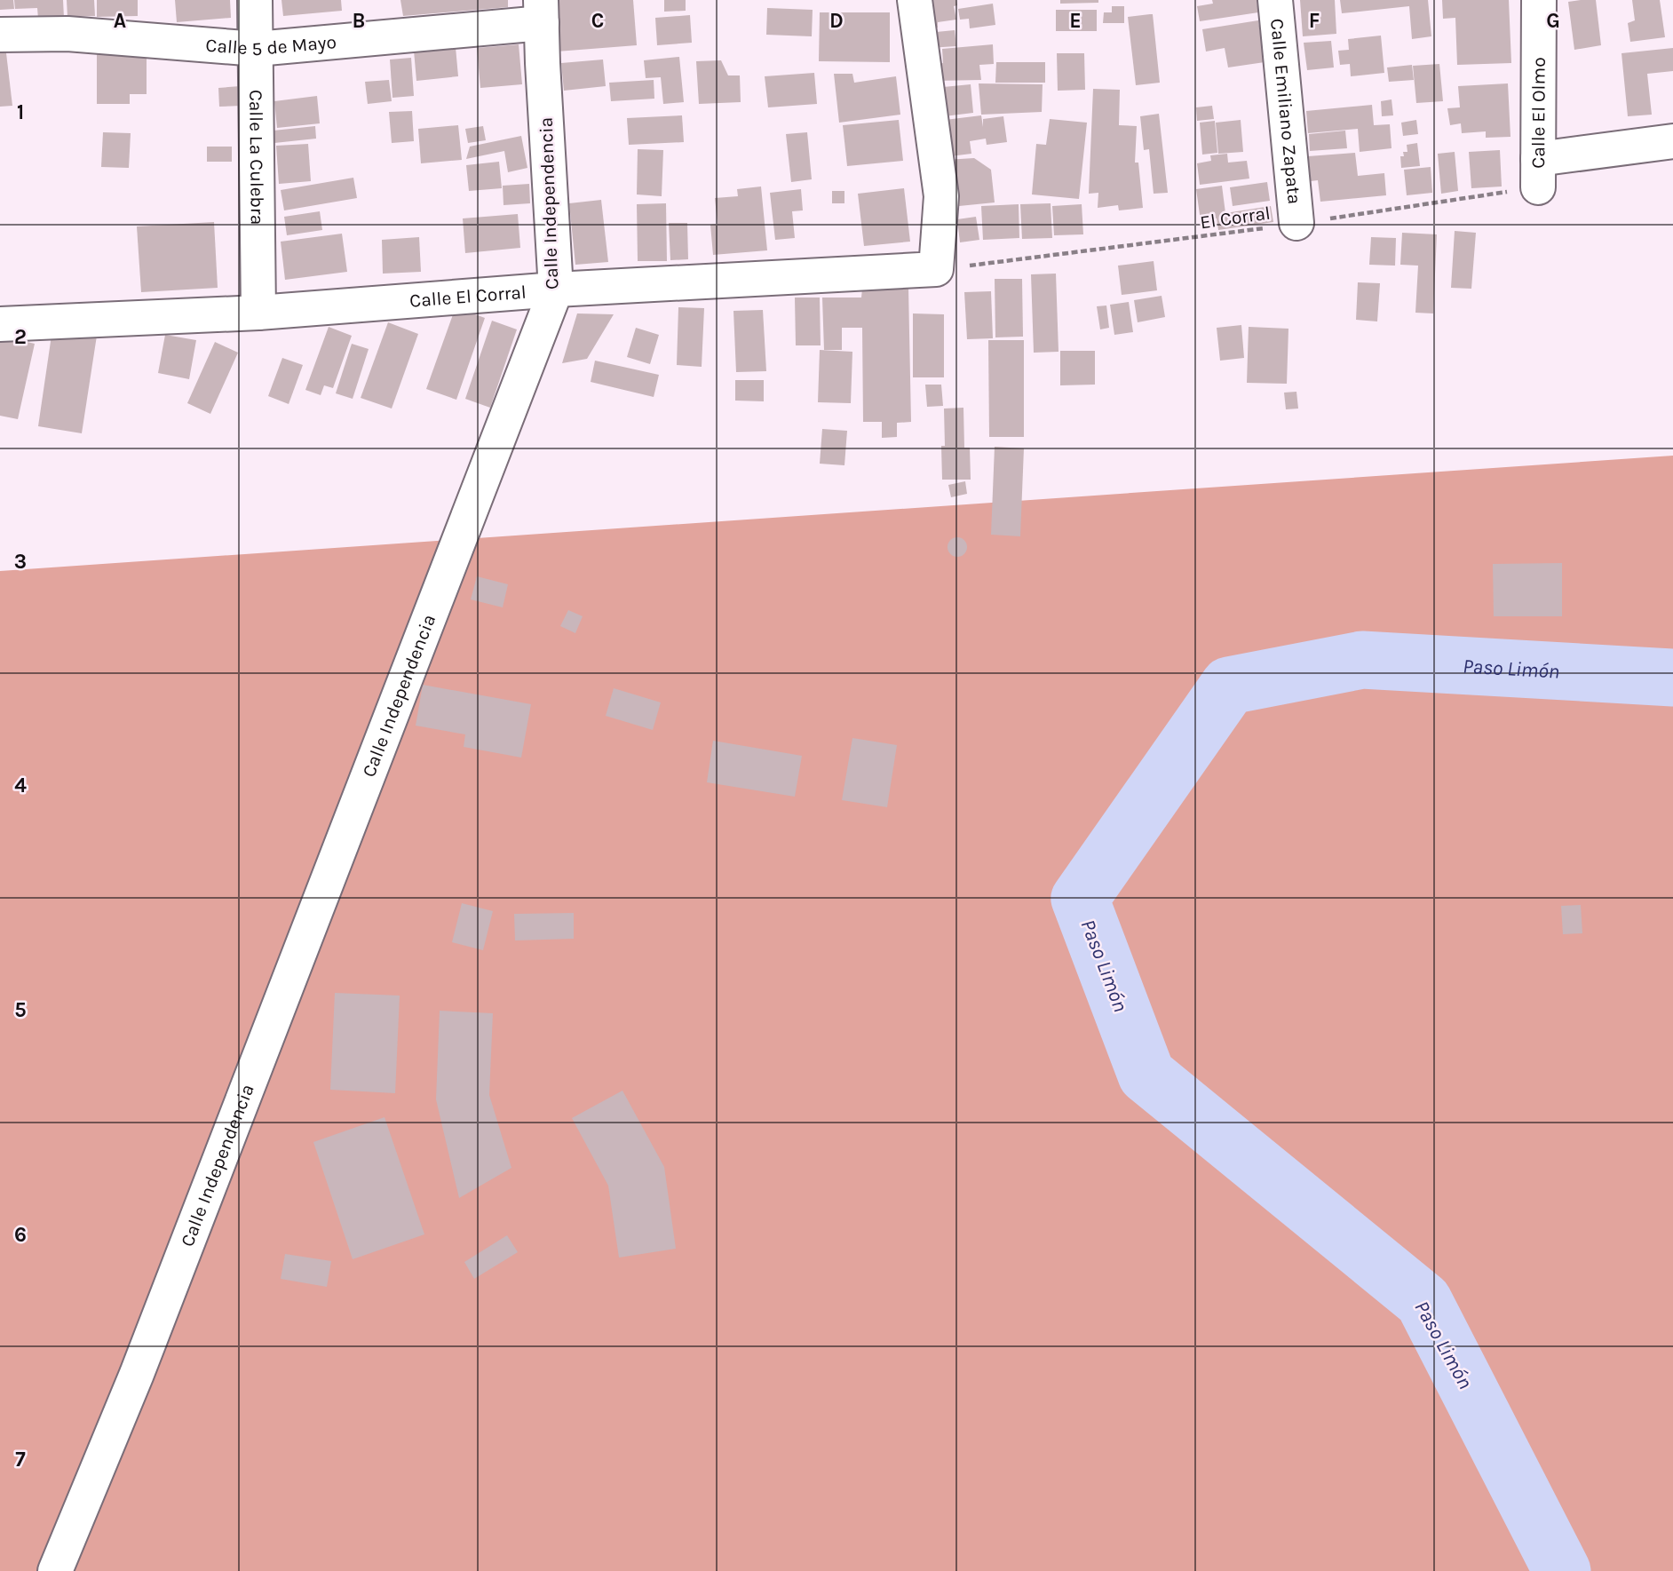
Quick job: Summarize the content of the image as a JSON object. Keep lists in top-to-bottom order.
{
  "streets": {
    "street": [
      "Calle 5 de Mayo",
      "Calle Emiliano Zapata",
      "Calle El Olmo",
      "Calle La Culebra",
      "Calle Independencia",
      "Calle El Corral"
    ],
    "path": ["El Corral"]
  },
  "crossings": [
    ["Calle 5 de Mayo", "Calle La Culebra"],
    ["Calle 5 de Mayo", "Calle Independencia"],
    ["Calle Emiliano Zapata", "El Corral"],
    ["Calle El Olmo", "El Corral"],
    ["Calle La Culebra", "Calle El Corral"],
    ["Calle Independencia", "Calle El Corral"],
    ["El Corral", "Calle El Corral"]
  ],
  "water": ["Paso Limón"],
  "grid": {
    "columns": [
      "A",
      "B",
      "C",
      "D",
      "E",
      "F",
      "G"
    ],
    "rows": [
      "1",
      "2",
      "3",
      "4",
      "5",
      "6",
      "7"
    ]
  }
}
